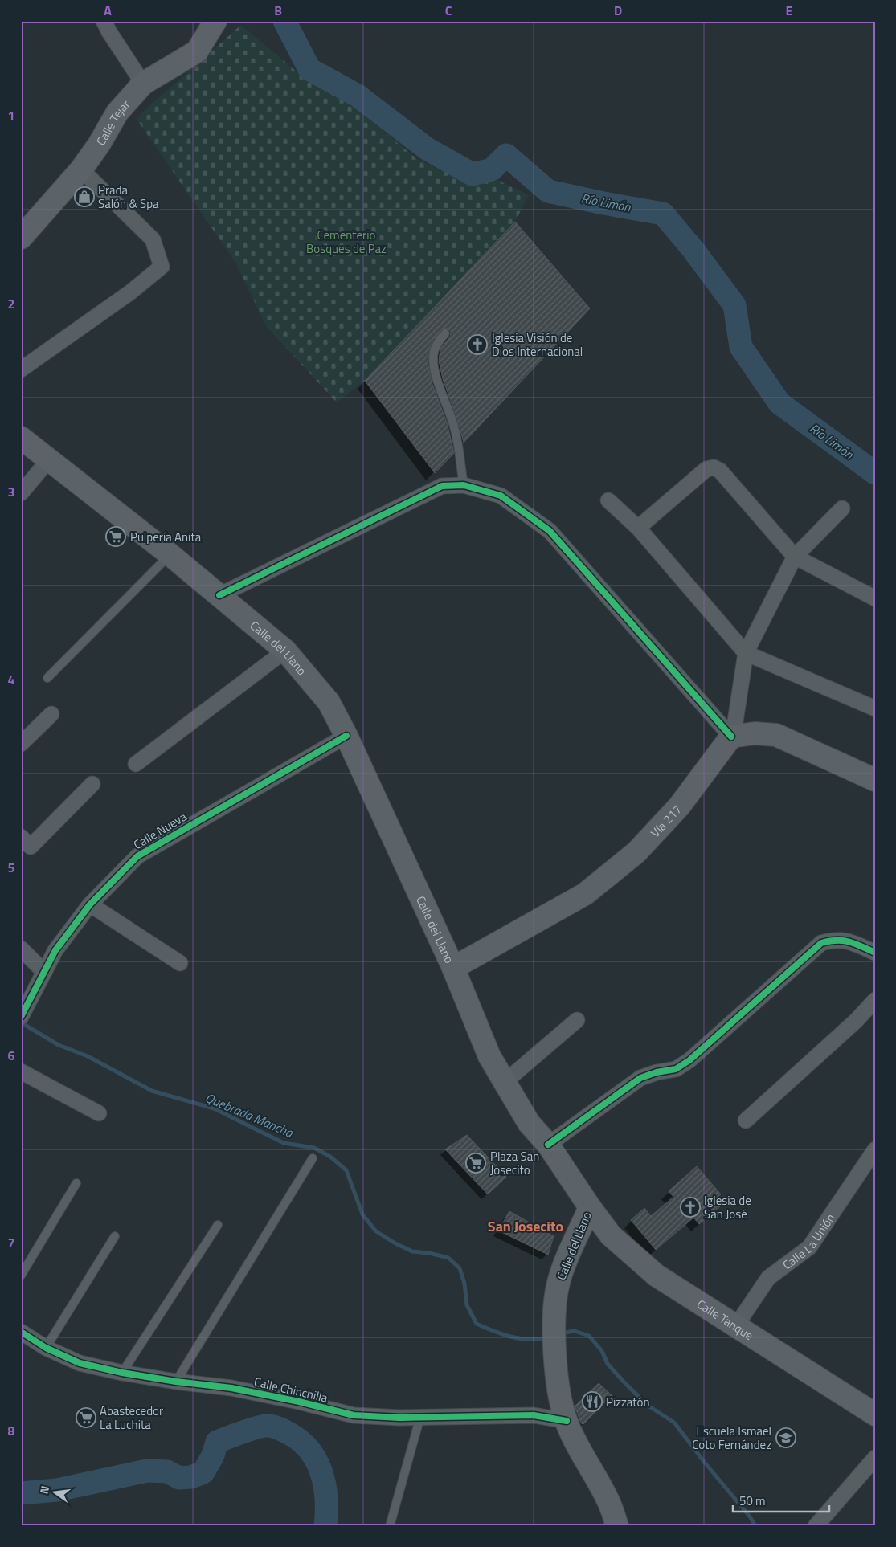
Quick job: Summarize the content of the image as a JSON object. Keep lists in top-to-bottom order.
{
  "streets": {
    "main road": [
      "Calle Tejar",
      "Calle del Llano",
      "Vía 217",
      "Calle Tanque"
    ],
    "street": ["Calle Nueva", "Calle La Unión", "Calle Chinchilla"]
  },
  "crossings": [
    ["Calle del Llano", "Vía 217"],
    ["Calle del Llano", "Calle Nueva"],
    ["Calle del Llano", "Calle Tanque"],
    ["Calle del Llano", "Calle Chinchilla"],
    ["Calle La Unión", "Calle Tanque"]
  ],
  "districts": ["San Josecito"],
  "water": ["Río Limón", "Quebrada Mancha"],
  "parks": ["Cementerio Bosques de Paz"],
  "places": {
    "shop": ["Prada Salón & Spa"],
    "church": ["Iglesia Visión de Dios Internacional", "Iglesia de San José"],
    "supermarket": ["Pulpería Anita", "Plaza San Josecito", "Abastecedor La Luchita"],
    "restaurant": ["Pizzatón"],
    "school or university": ["Escuela Ismael Coto Fernández"]
  },
  "scale_bar": "50 m",
  "north": "left",
  "grid": {
    "columns": [
      "A",
      "B",
      "C",
      "D",
      "E"
    ],
    "rows": [
      "1",
      "2",
      "3",
      "4",
      "5",
      "6",
      "7",
      "8"
    ]
  }
}
